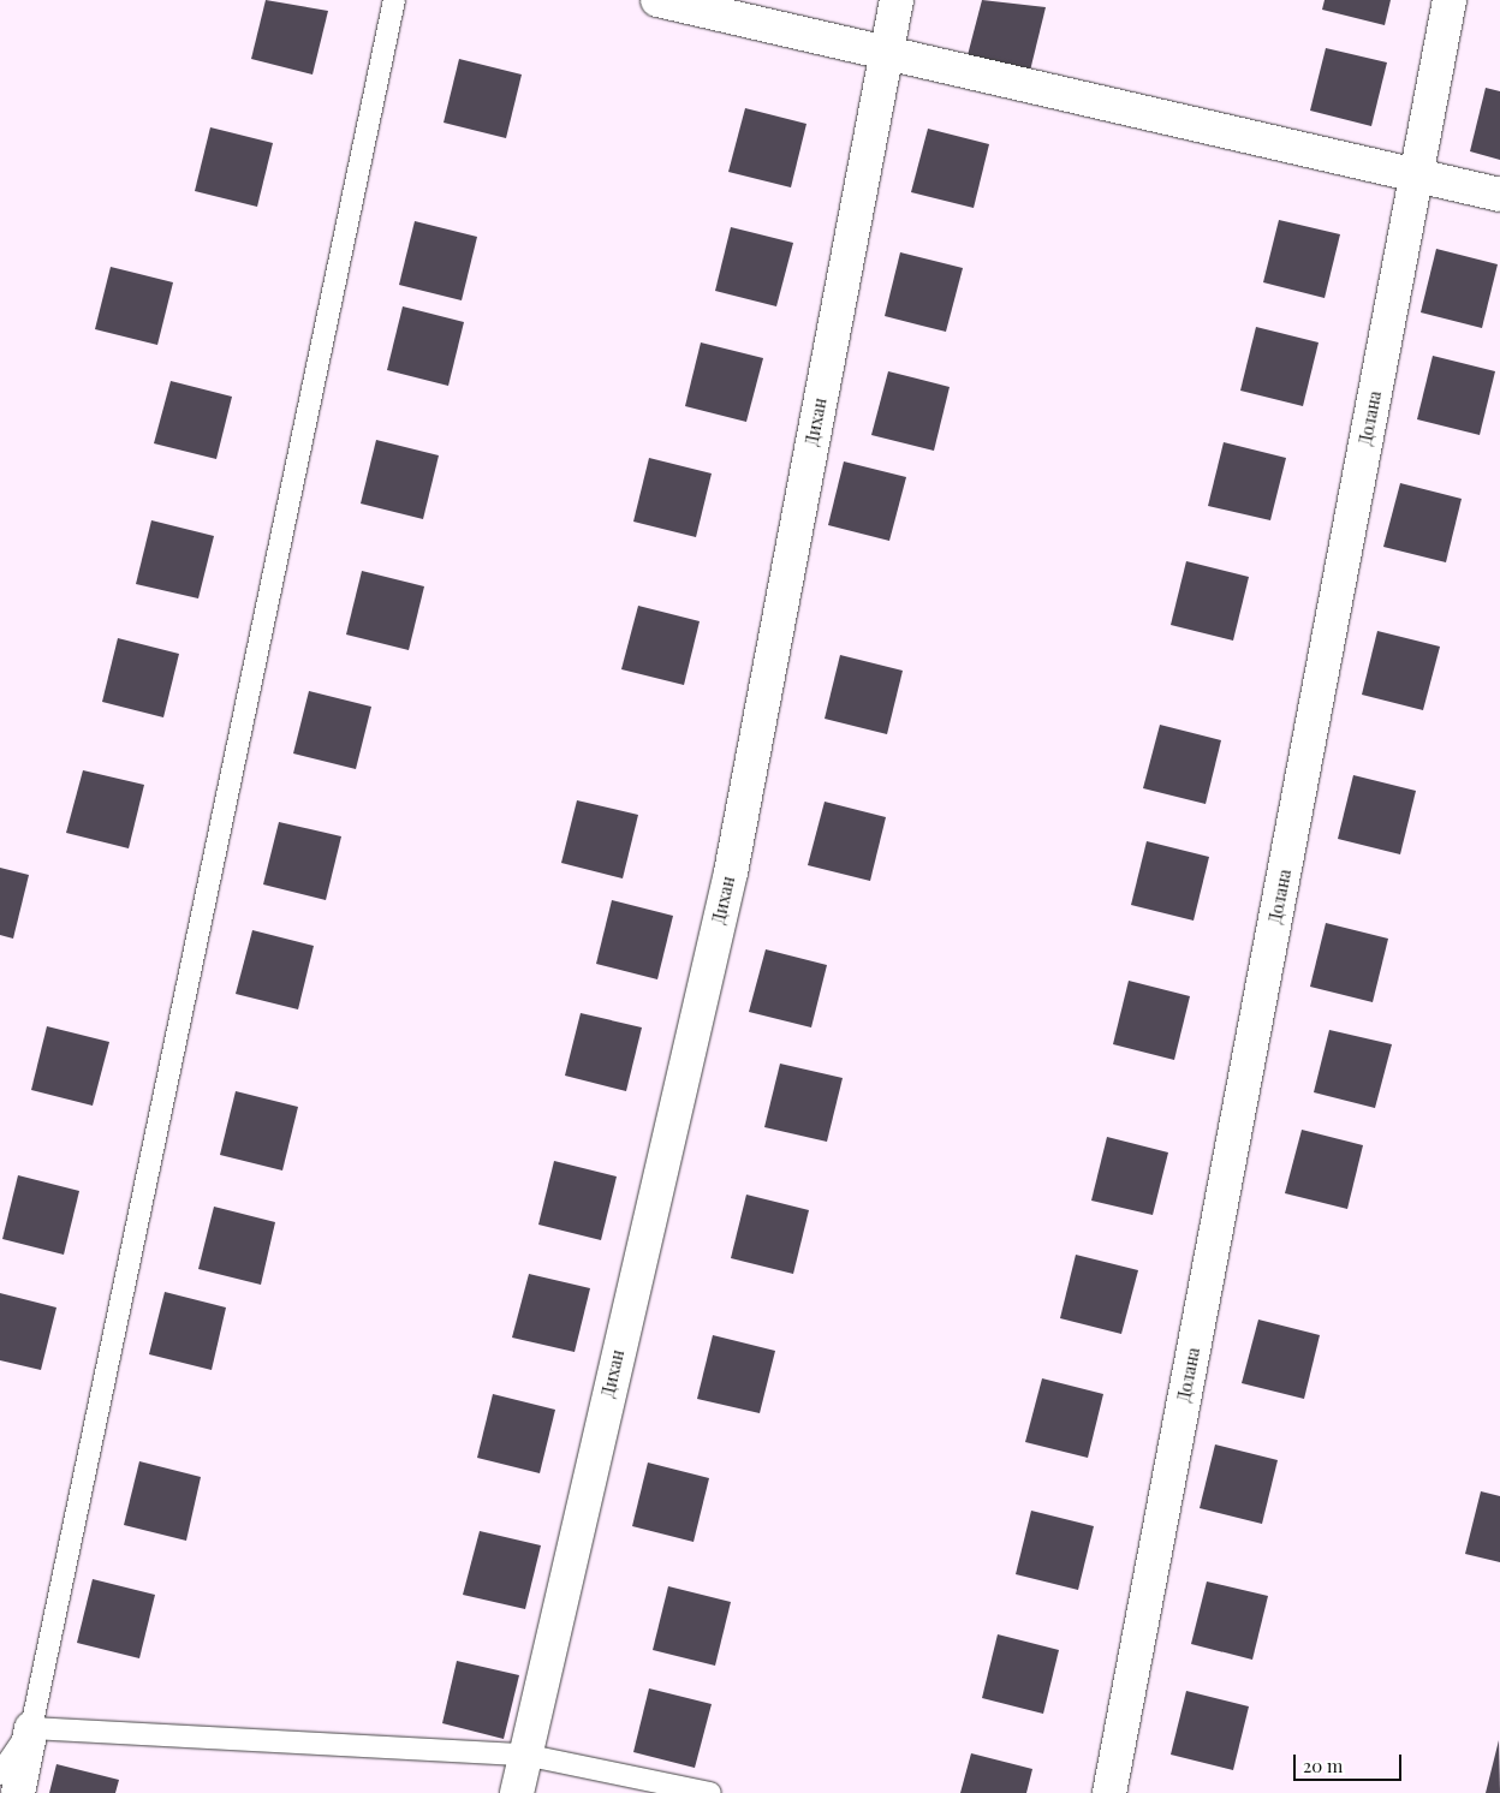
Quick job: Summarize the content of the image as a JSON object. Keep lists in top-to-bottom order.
{
  "streets": {
    "street": ["Долана", "Дихан"]
  },
  "scale_bar": "20 m"
}
